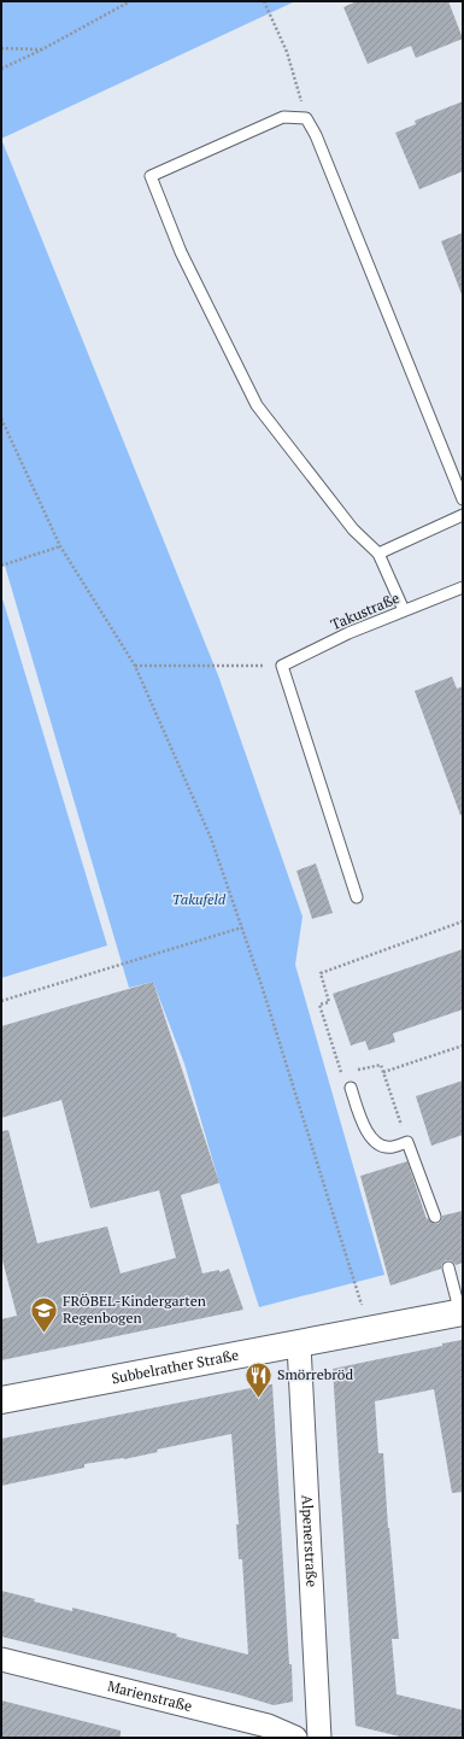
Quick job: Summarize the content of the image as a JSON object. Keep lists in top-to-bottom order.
{
  "streets": {
    "main road": ["Subbelrather Straße"],
    "street": ["Alpenerstraße", "Marienstraße"],
    "lane": ["Takustraße"]
  },
  "crossings": [
    ["Subbelrather Straße", "Alpenerstraße"]
  ],
  "parks": ["Takufeld"],
  "places": {
    "school or university": ["FRÖBEL-Kindergarten Regenbogen"],
    "restaurant": ["Smörrebröd"]
  }
}
